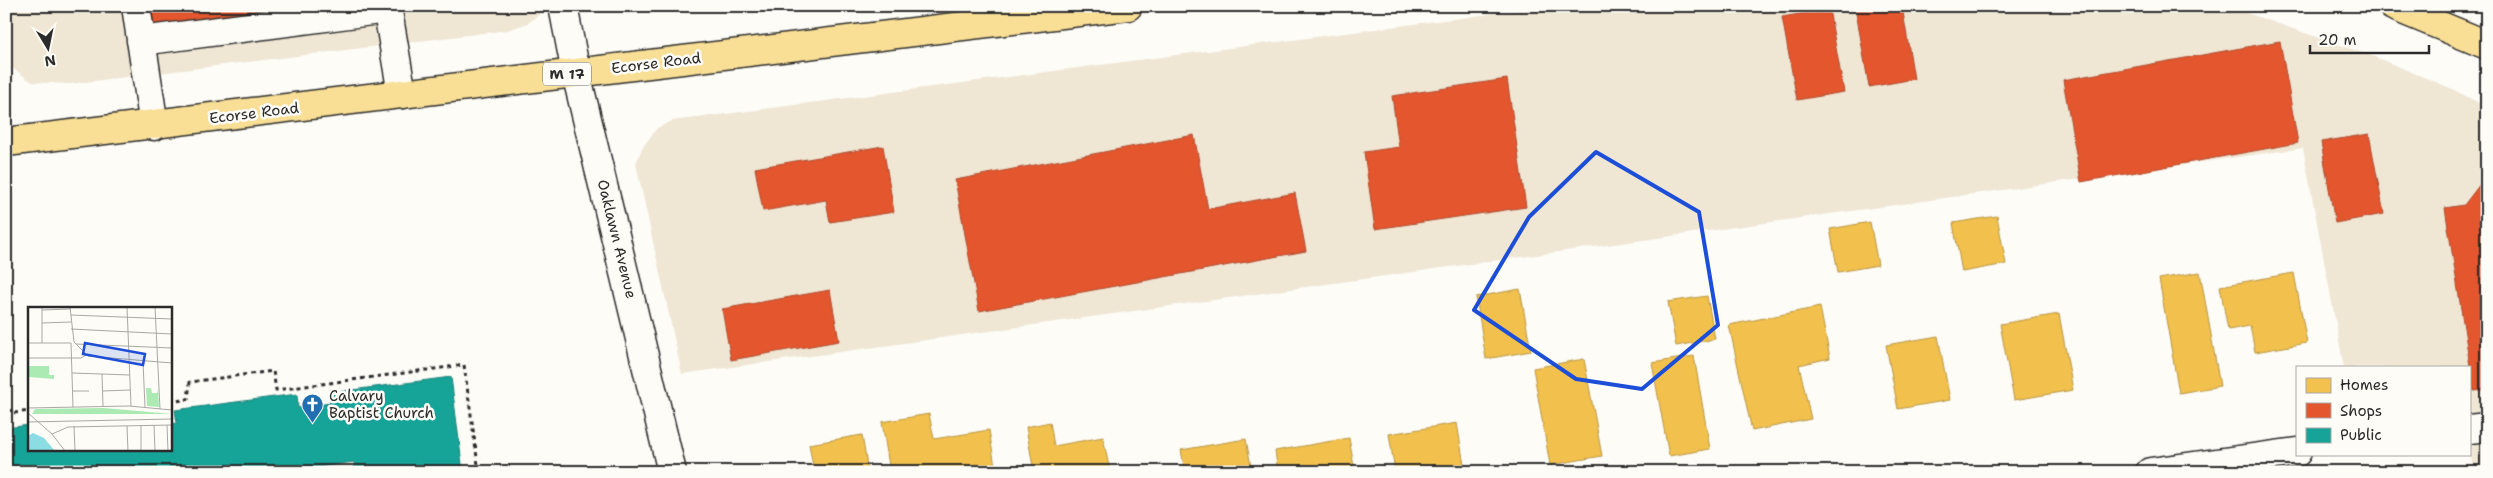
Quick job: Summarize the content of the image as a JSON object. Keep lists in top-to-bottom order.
{
  "streets": {
    "main road": ["Ecorse Road", "M 17"],
    "street": ["Oaklawn Avenue"]
  },
  "crossings": [
    ["Ecorse Road", "Oaklawn Avenue"]
  ],
  "places": {
    "church": ["Calvary Baptist Church"]
  },
  "legend": ["Homes", "Shops", "Public"],
  "scale_bar": "20 m",
  "north": "bottom"
}
